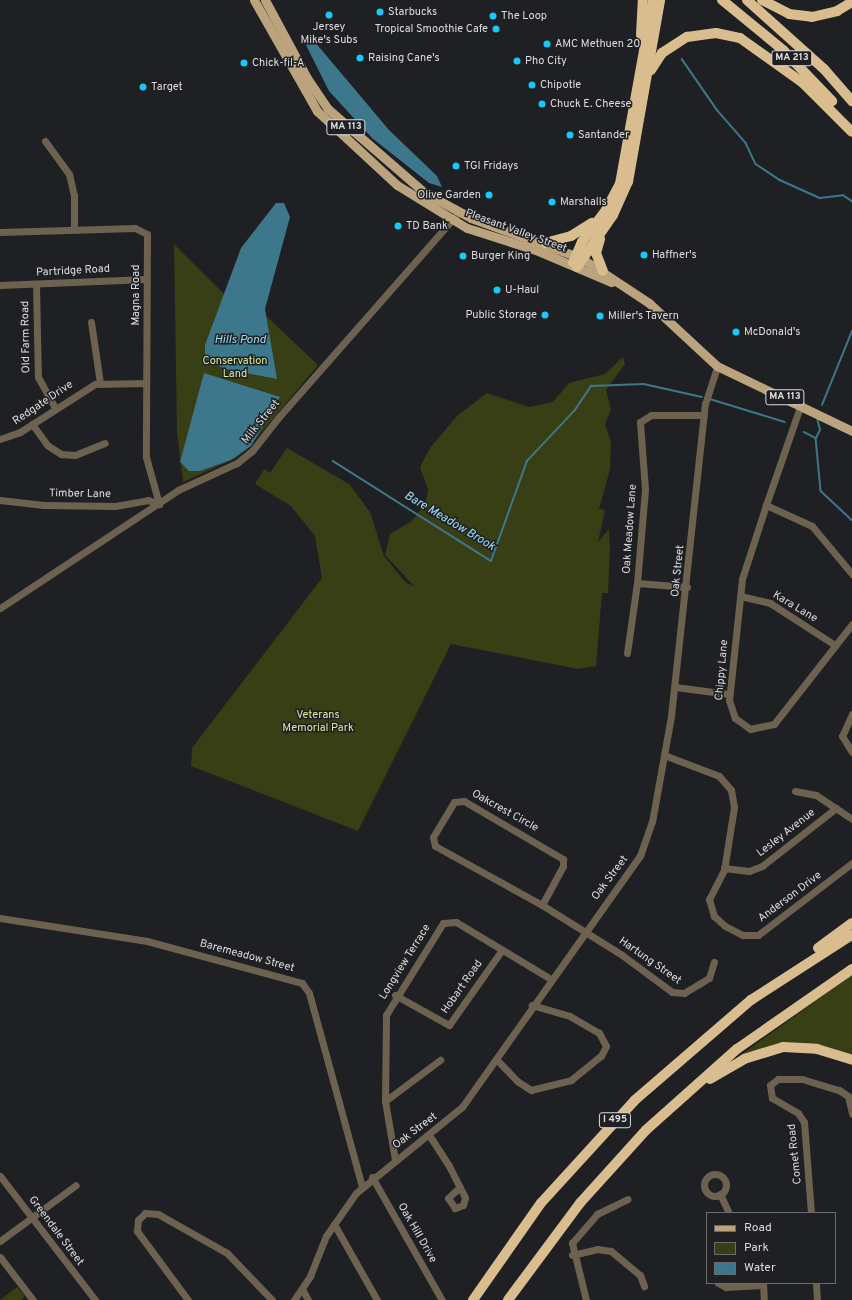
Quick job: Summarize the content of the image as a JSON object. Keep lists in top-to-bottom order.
{
  "streets": {
    "highway": ["MA 213", "I 495"],
    "main road": ["MA 113", "Pleasant Valley Street"],
    "street": [
      "Partridge Road",
      "Magna Road",
      "Old Farm Road",
      "Redgate Drive",
      "Milk Street",
      "Timber Lane",
      "Oak Meadow Lane",
      "Oak Street",
      "Kara Lane",
      "Chippy Lane",
      "Oakcrest Circle",
      "Lesley Avenue",
      "Anderson Drive",
      "Baremeadow Street",
      "Hartung Street",
      "Longview Terrace",
      "Hobart Road",
      "Comet Road",
      "Greendale Street",
      "Oak Hill Drive"
    ]
  },
  "crossings": [
    ["Pleasant Valley Street", "Milk Street"],
    ["Pleasant Valley Street", "Oak Street"],
    ["Pleasant Valley Street", "Chippy Lane"],
    ["Partridge Road", "Magna Road"],
    ["Partridge Road", "Old Farm Road"],
    ["Magna Road", "Redgate Drive"],
    ["Magna Road", "Milk Street"],
    ["Magna Road", "Timber Lane"],
    ["Old Farm Road", "Redgate Drive"],
    ["Milk Street", "Timber Lane"],
    ["Oak Meadow Lane", "Oak Street"],
    ["Oak Street", "Oakcrest Circle"],
    ["Oak Street", "Anderson Drive"],
    ["Oak Street", "Baremeadow Street"],
    ["Oak Street", "Hartung Street"],
    ["Oak Street", "Longview Terrace"],
    ["Oak Street", "Oak Hill Drive"],
    ["Kara Lane", "Chippy Lane"],
    ["Oakcrest Circle", "Hartung Street"],
    ["Lesley Avenue", "Anderson Drive"],
    ["Longview Terrace", "Hobart Road"]
  ],
  "water": ["Hills Pond", "Bare Meadow Brook"],
  "parks": ["Conservation Land", "Veterans Memorial Park"],
  "places": [
    "Starbucks",
    "Jersey Mike's Subs",
    "The Loop",
    "Tropical Smoothie Cafe",
    "AMC Methuen 20",
    "Raising Cane's",
    "Pho City",
    "Chick-fil-A",
    "Chipotle",
    "Target",
    "Chuck E. Cheese",
    "Santander",
    "TGI Fridays",
    "Olive Garden",
    "Marshalls",
    "TD Bank",
    "Haffner's",
    "Burger King",
    "U-Haul",
    "Public Storage",
    "Miller's Tavern",
    "McDonald's"
  ],
  "legend": ["Road", "Park", "Water"]
}
